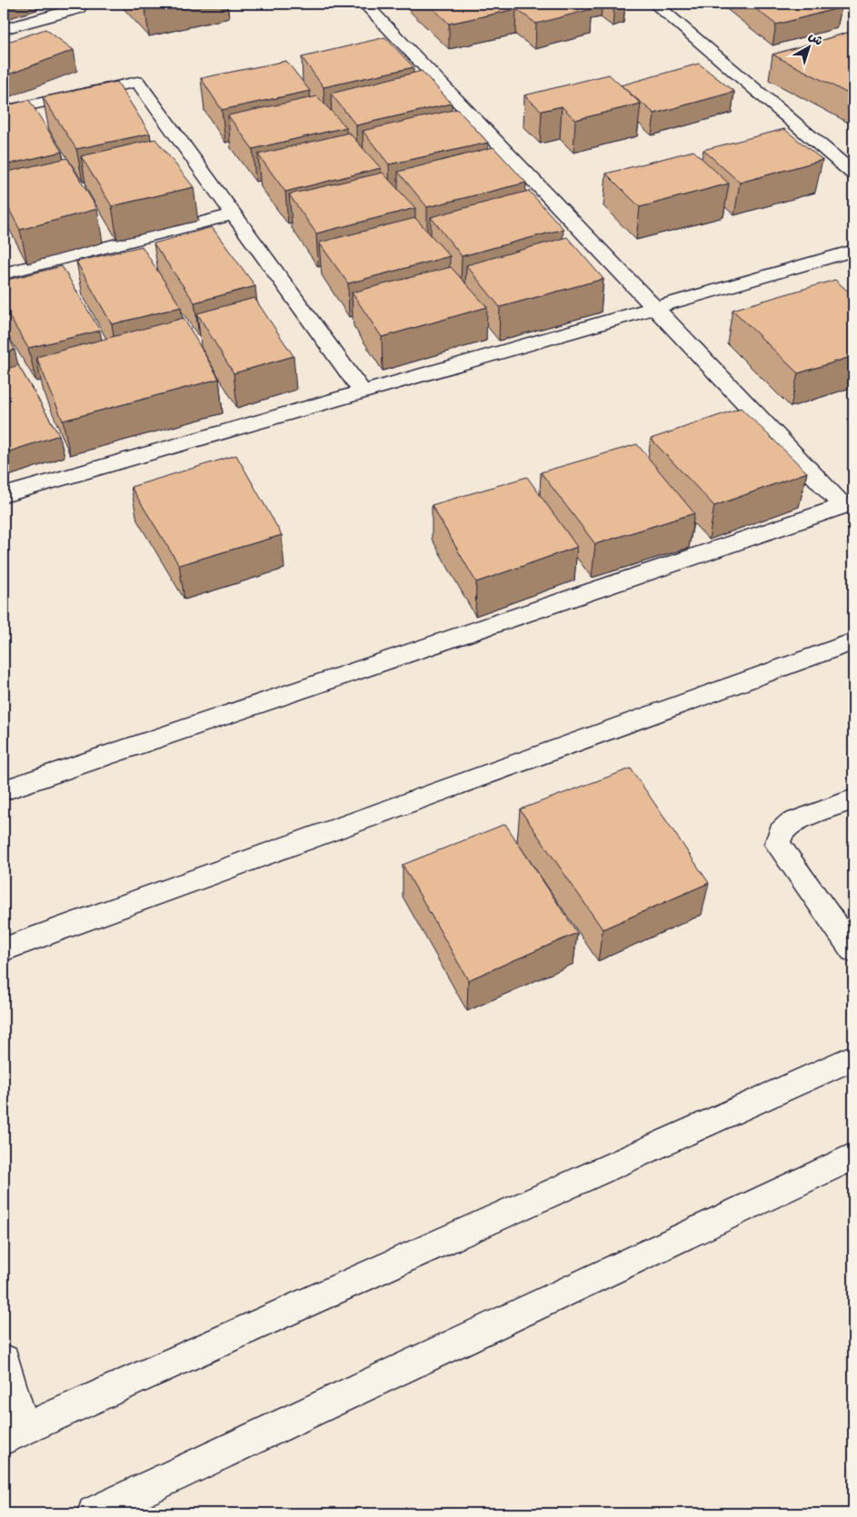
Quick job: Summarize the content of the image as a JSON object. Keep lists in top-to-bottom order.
{
  "north": "top right"
}
